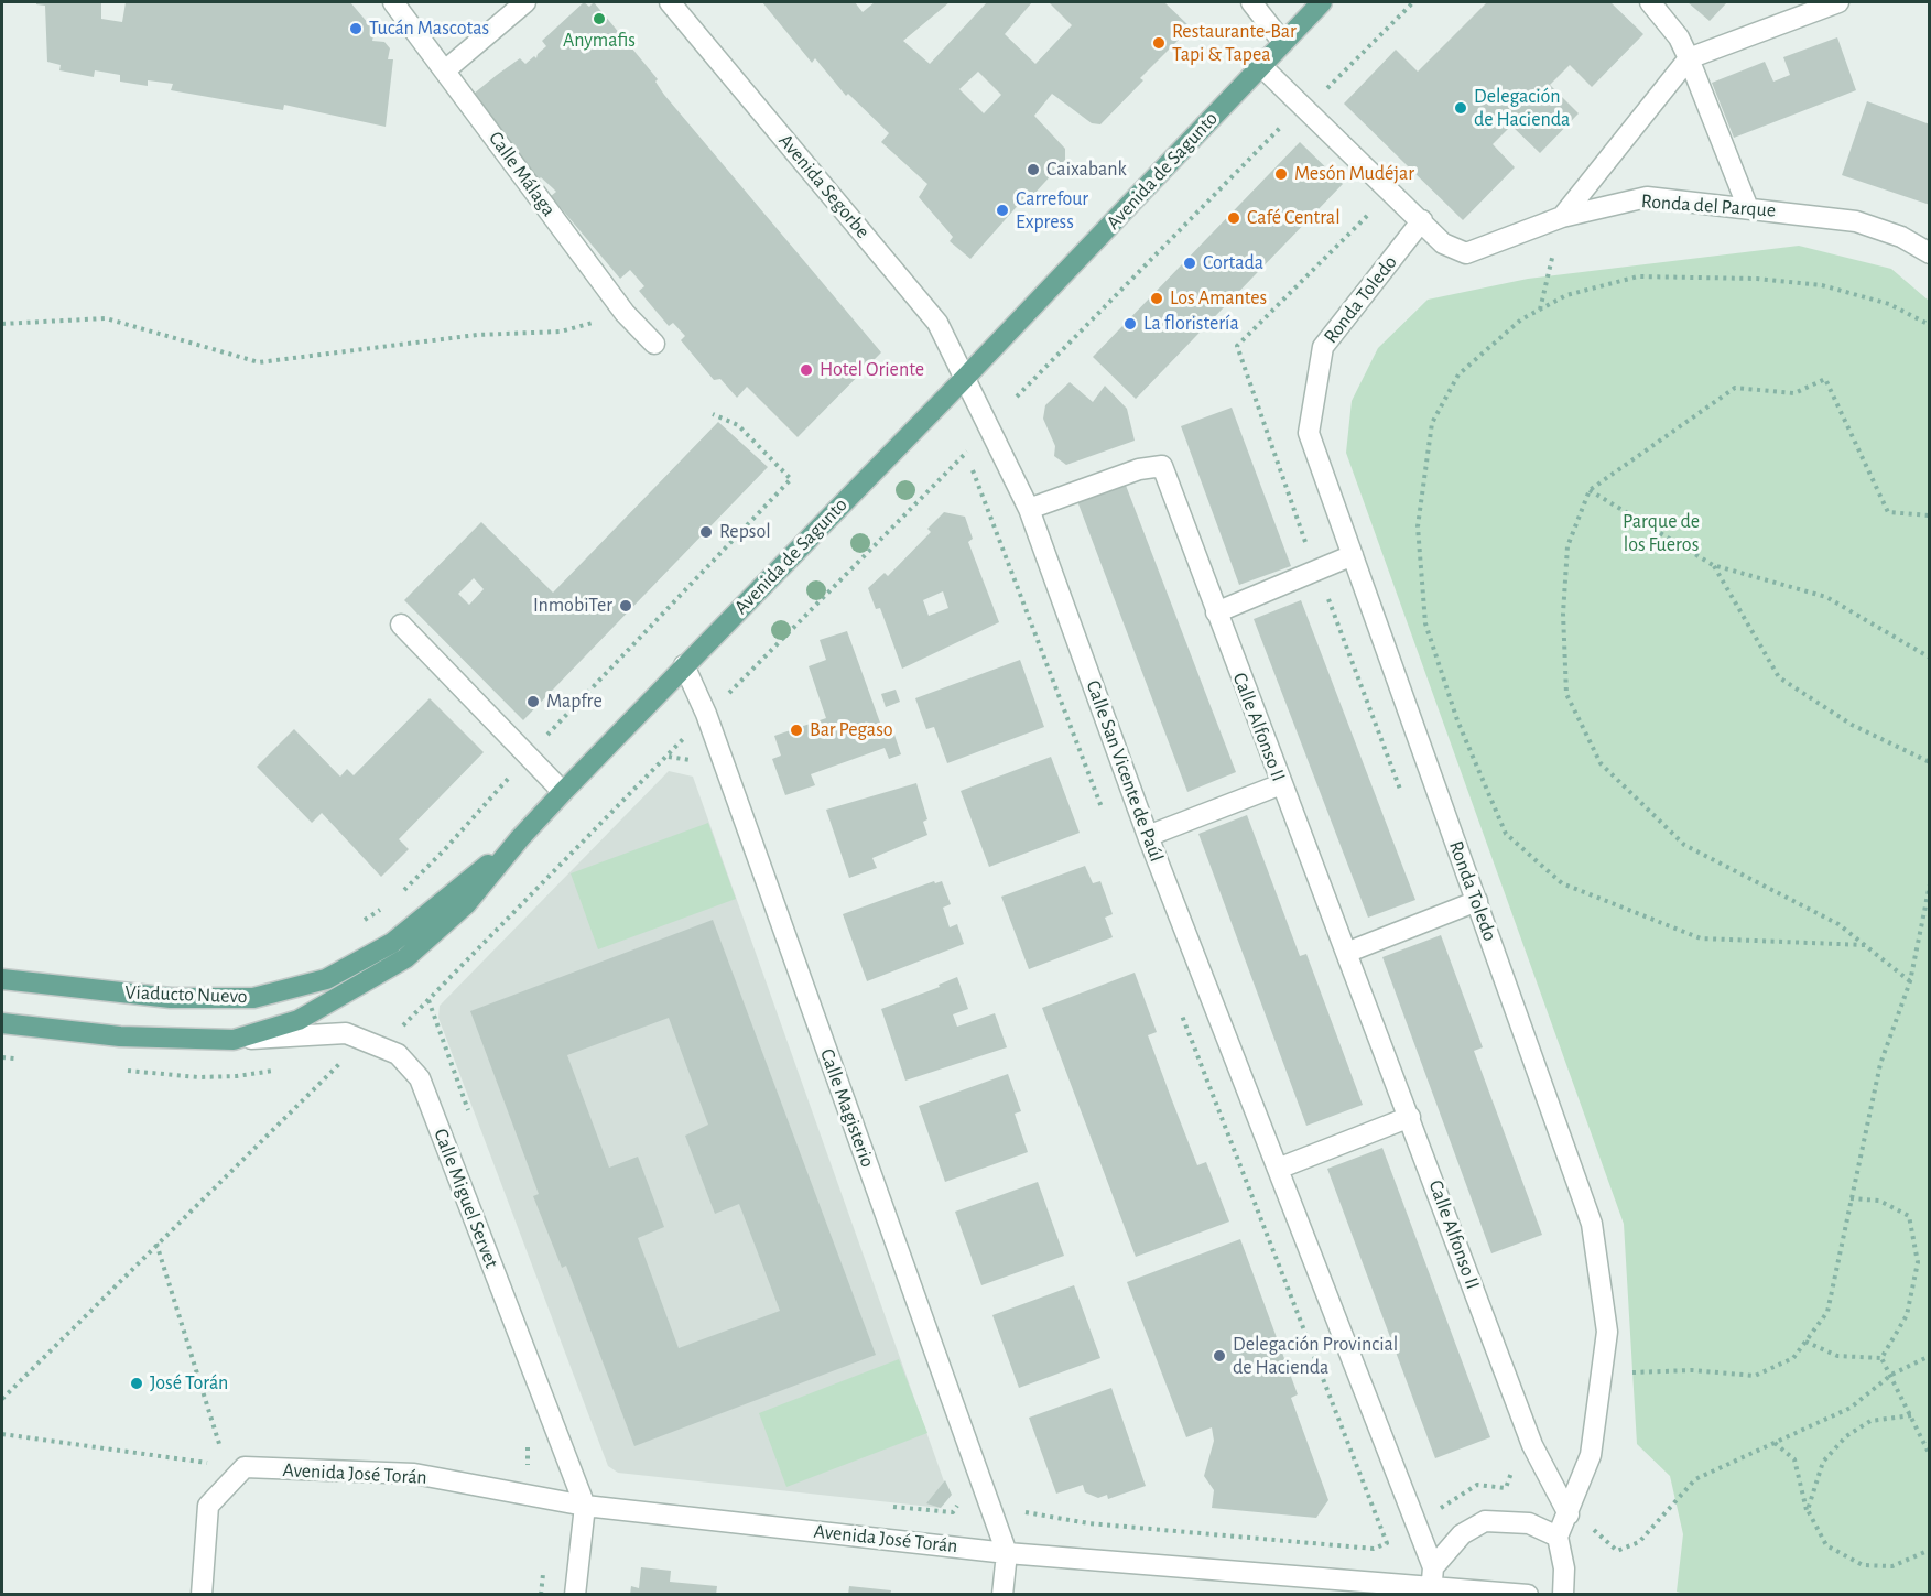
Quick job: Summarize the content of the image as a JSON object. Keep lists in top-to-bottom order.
{
  "streets": {
    "main road": ["Avenida de Sagunto", "Viaducto Nuevo"],
    "street": [
      "Calle Málaga",
      "Avenida Segorbe",
      "Ronda del Parque",
      "Ronda Toledo",
      "Calle Alfonso II",
      "Calle San Vicente de Paúl",
      "Calle Magisterio",
      "Calle Miguel Servet",
      "Avenida José Torán"
    ]
  },
  "crossings": [
    ["Avenida de Sagunto", "Avenida Segorbe"],
    ["Avenida de Sagunto", "Calle San Vicente de Paúl"],
    ["Avenida de Sagunto", "Viaducto Nuevo"],
    ["Avenida de Sagunto", "Calle Magisterio"],
    ["Avenida de Sagunto", "Calle Miguel Servet"],
    ["Avenida Segorbe", "Calle San Vicente de Paúl"],
    ["Ronda del Parque", "Ronda Toledo"],
    ["Ronda Toledo", "Calle Alfonso II"],
    ["Calle Alfonso II", "Calle San Vicente de Paúl"],
    ["Calle San Vicente de Paúl", "Avenida José Torán"],
    ["Calle Magisterio", "Avenida José Torán"],
    ["Calle Miguel Servet", "Avenida José Torán"]
  ],
  "parks": ["Parque de los Fueros"],
  "places": [
    "Anymafis",
    "Tucán Mascotas",
    "Restaurante-Bar Tapi & Tapea",
    "Delegación de Hacienda",
    "Caixabank",
    "Mesón Mudéjar",
    "Carrefour Express",
    "Café Central",
    "Cortada",
    "Los Amantes",
    "La floristería",
    "Hotel Oriente",
    "Repsol",
    "InmobiTer",
    "Mapfre",
    "Bar Pegaso",
    "Delegación Provincial de Hacienda",
    "José Torán"
  ]
}
